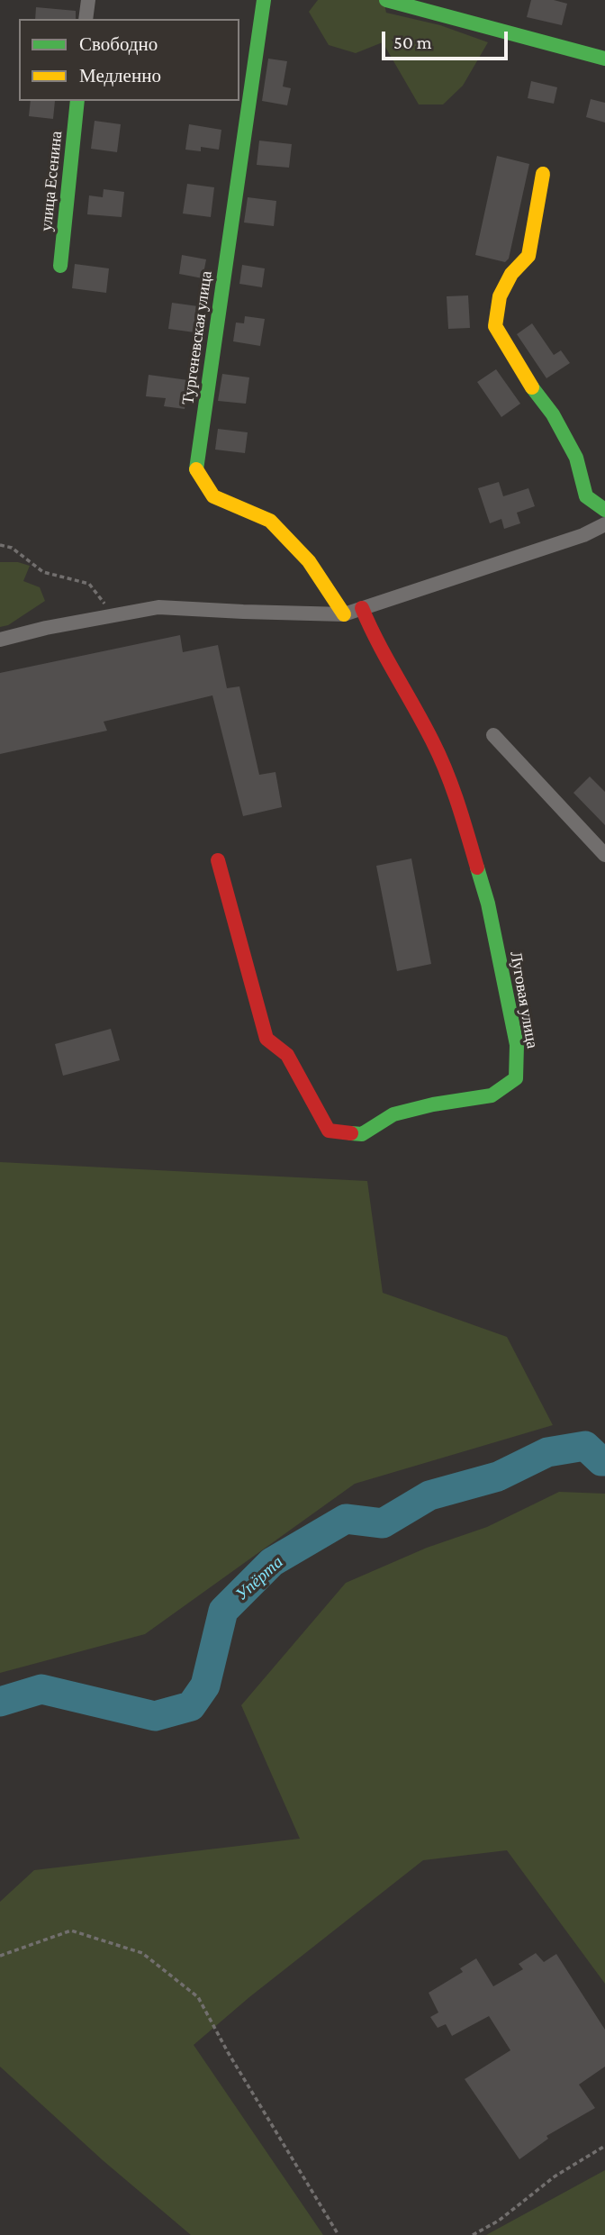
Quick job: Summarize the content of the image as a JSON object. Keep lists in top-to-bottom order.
{
  "streets": {
    "street": ["улица Есенина", "Тургеневская улица", "Луговая улица"]
  },
  "water": ["Упёрта"],
  "legend": ["Свободно", "Медленно"],
  "scale_bar": "50 m"
}
